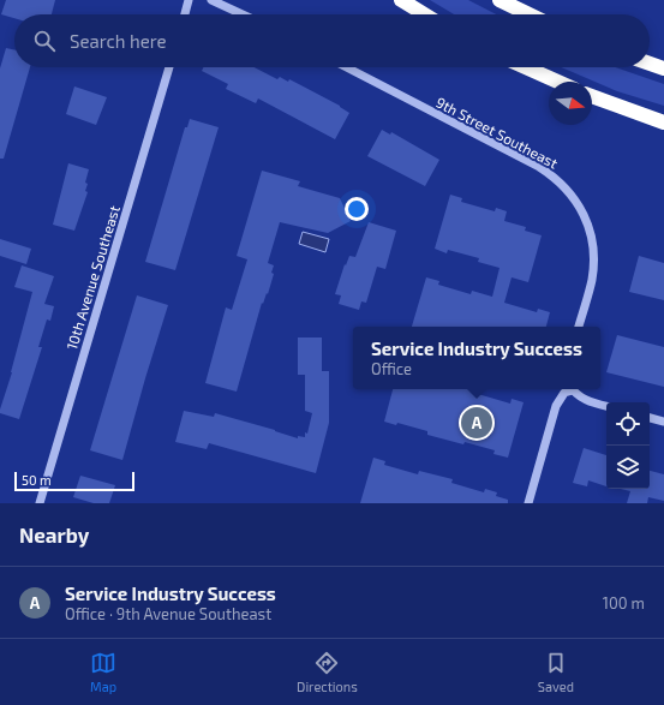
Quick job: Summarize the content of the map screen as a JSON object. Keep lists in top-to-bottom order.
{
  "streets": {
    "street": ["9th Street Southeast", "10th Avenue Southeast"]
  },
  "scale_bar": "50 m",
  "north": "right",
  "page": {
    "search": "Search here",
    "popup": ["Service Industry Success", "Office"],
    "pins": "A",
    "scale": "50 m",
    "heading": "Nearby",
    "list": [
      {
        "mark": "A",
        "name": "Service Industry Success",
        "note": "Office · 9th Avenue Southeast",
        "value": "100 m"
      }
    ],
    "nav": ["Map", "Directions", "Saved"]
  }
}
